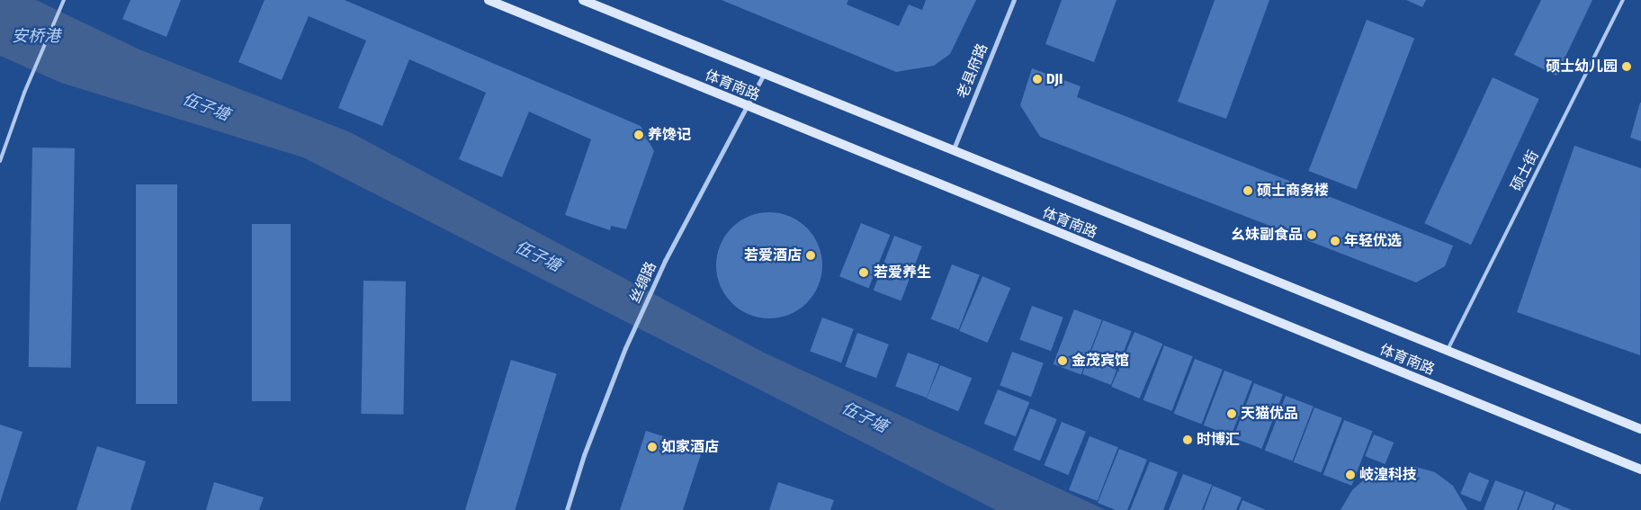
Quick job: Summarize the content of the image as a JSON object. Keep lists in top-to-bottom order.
{
  "streets": {
    "main road": ["体育南路"],
    "street": ["老县府路", "丝绸路"],
    "lane": ["硕士街"]
  },
  "crossings": [
    ["老县府路", "体育南路"],
    ["体育南路", "硕士街"],
    ["体育南路", "丝绸路"]
  ],
  "water": ["安桥港", "伍子塘"],
  "places": [
    "硕士幼儿园",
    "DJI",
    "养馋记",
    "硕士商务楼",
    "幺妹副食品",
    "年轻优选",
    "若爱酒店",
    "若爱养生",
    "金茂宾馆",
    "天猫优品",
    "时博汇",
    "如家酒店",
    "岐湟科技"
  ]
}
